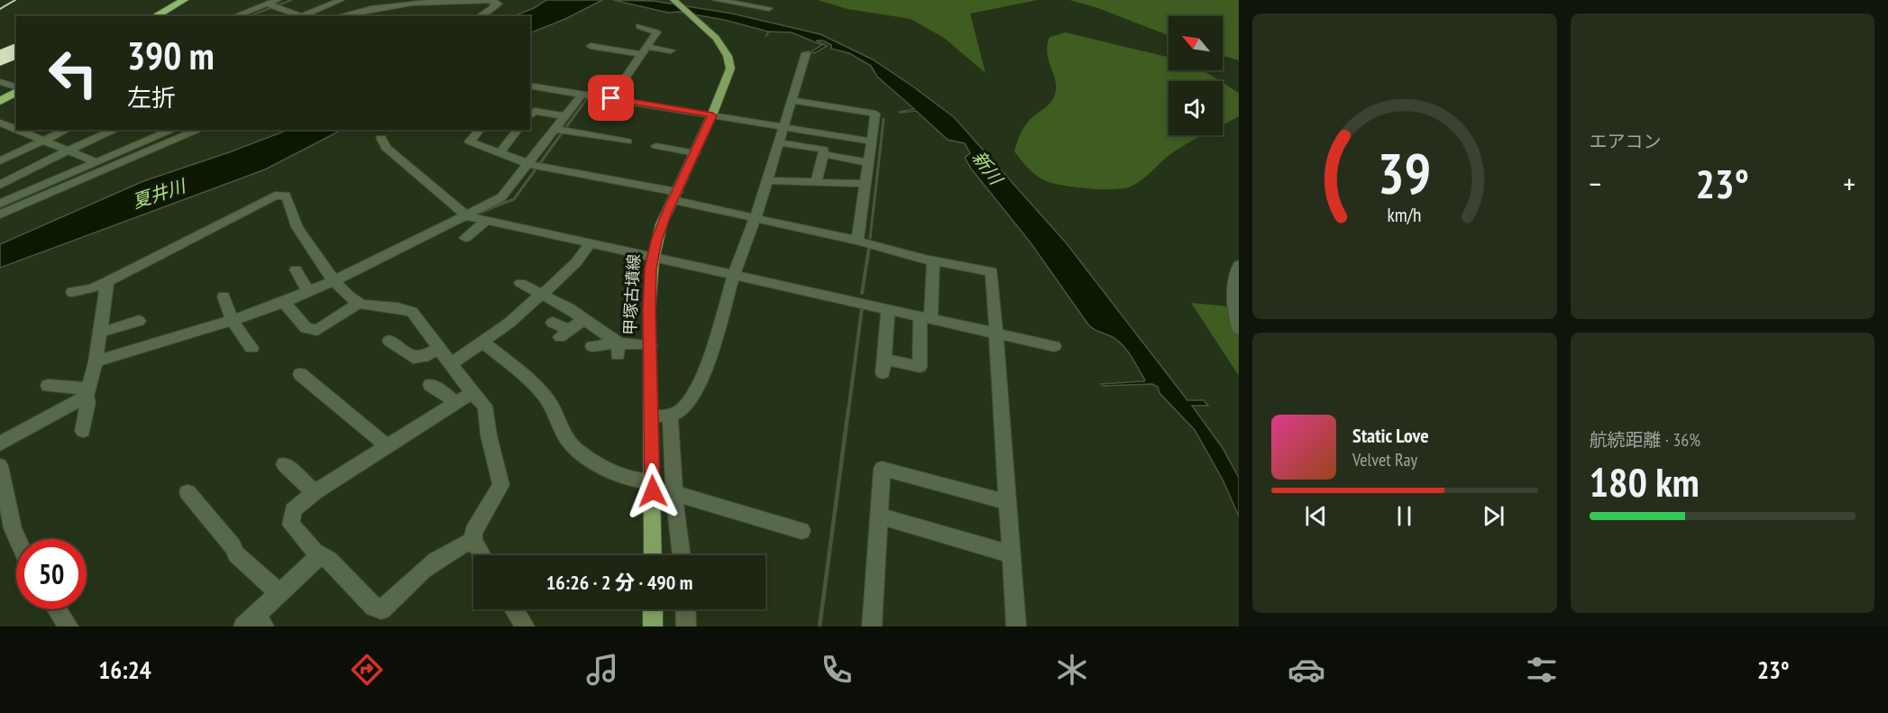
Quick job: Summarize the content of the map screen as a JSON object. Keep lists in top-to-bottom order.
{
  "streets": {
    "main road": ["甲塚古墳線"]
  },
  "water": ["新川", "夏井川"],
  "north": "top left",
  "page": {
    "tile": [
      "エアコン",
      ["航続距離 · 36%", "180 km"]
    ],
    "turn": ["390 m", "左折"],
    "heat": ["−", "23°", "+"],
    "song": ["Static Love", "Velvet Ray"],
    "limit": "50",
    "trip": "16:26 · 2 分 · 490 m",
    "tabs": ["16:24", "23°"],
    "gauge": ["39", "km/h"]
  }
}
